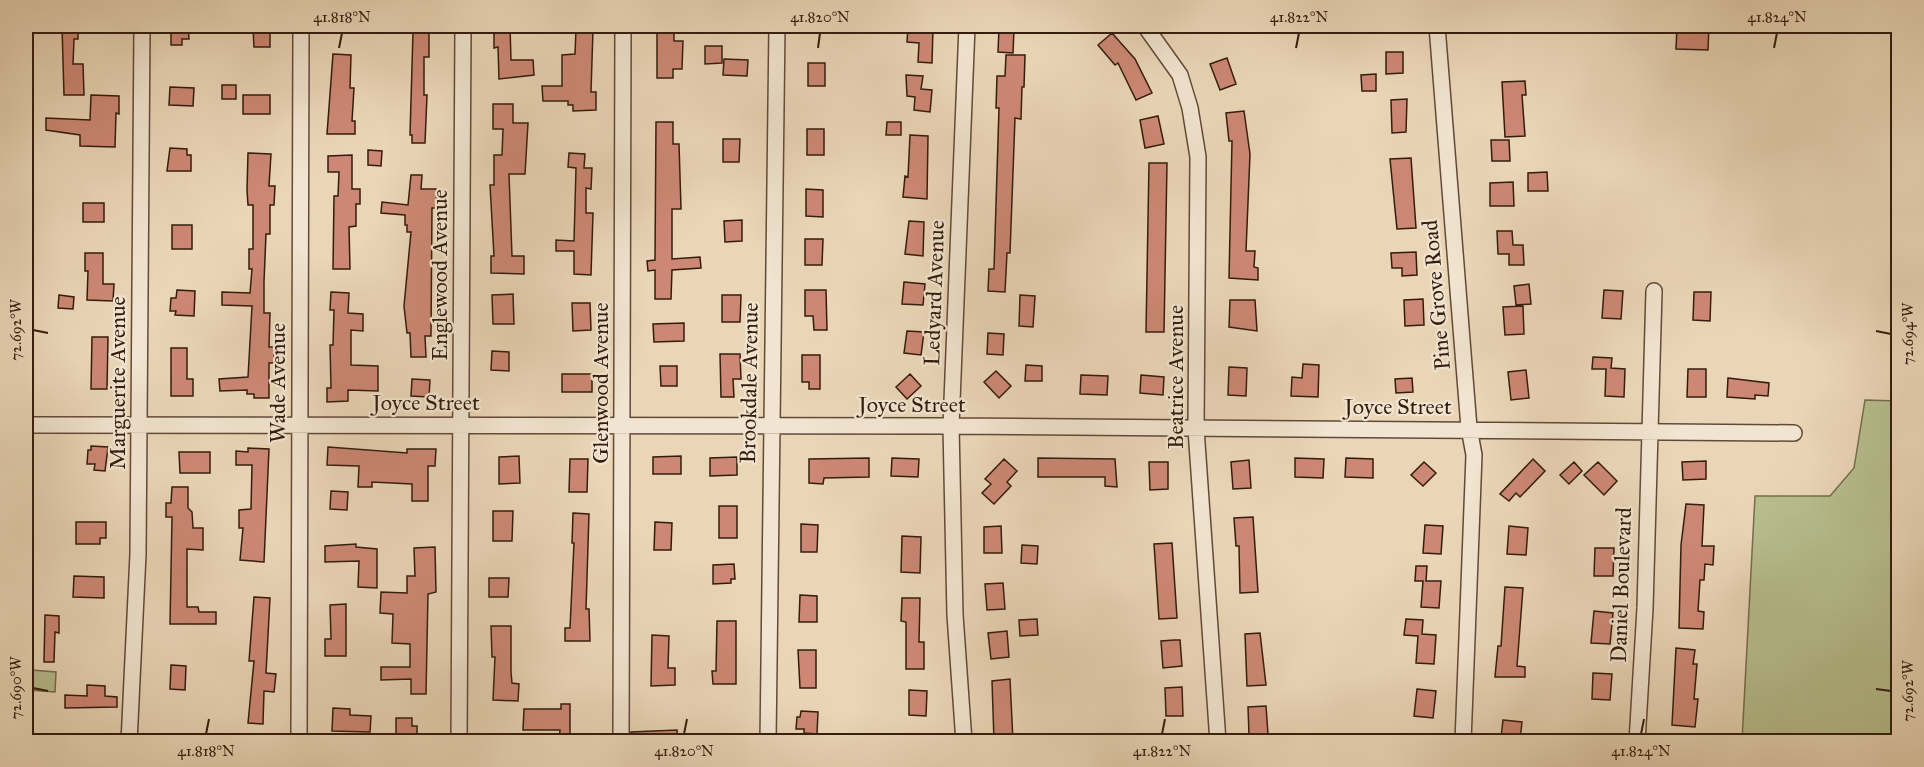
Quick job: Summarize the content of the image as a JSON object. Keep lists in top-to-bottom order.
{
  "streets": {
    "street": [
      "Englewood Avenue",
      "Ledyard Avenue",
      "Pine Grove Road",
      "Beatrice Avenue",
      "Marguerite Avenue",
      "Wade Avenue",
      "Glenwood Avenue",
      "Brookdale Avenue",
      "Joyce Street",
      "Daniel Boulevard"
    ]
  },
  "crossings": [
    ["Englewood Avenue", "Joyce Street"],
    ["Ledyard Avenue", "Joyce Street"],
    ["Pine Grove Road", "Joyce Street"],
    ["Beatrice Avenue", "Joyce Street"],
    ["Marguerite Avenue", "Joyce Street"],
    ["Wade Avenue", "Joyce Street"],
    ["Glenwood Avenue", "Joyce Street"],
    ["Brookdale Avenue", "Joyce Street"],
    ["Joyce Street", "Daniel Boulevard"]
  ],
  "coordinates": [
    "41.818°N",
    "41.820°N",
    "41.822°N",
    "41.824°N",
    "72.692°W",
    "72.694°W",
    "72.690°W"
  ]
}
